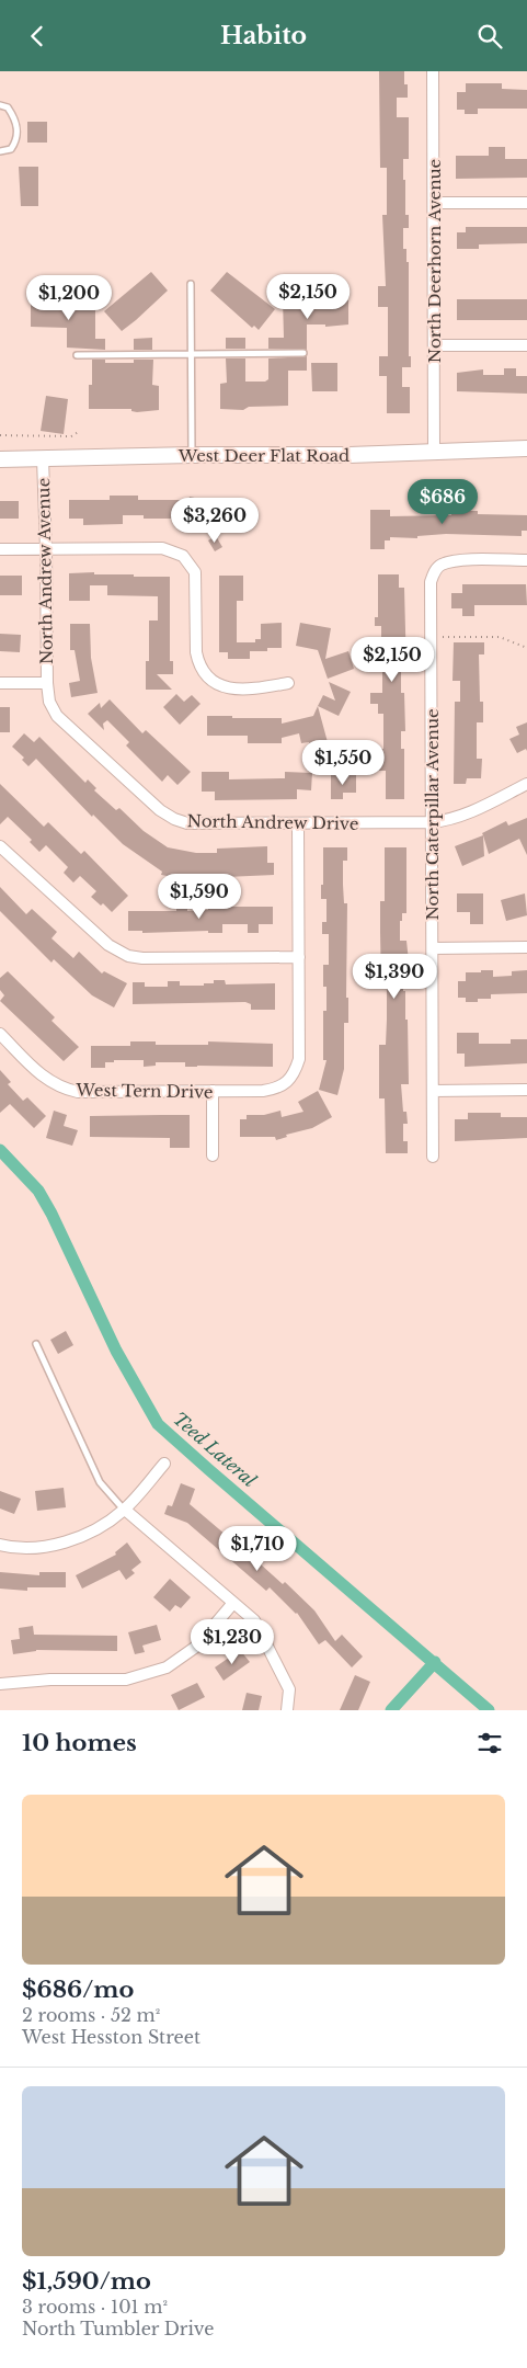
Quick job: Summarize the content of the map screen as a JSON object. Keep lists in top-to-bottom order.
{
  "streets": {
    "main road": ["West Deer Flat Road"],
    "street": [
      "North Deerhorn Avenue",
      "North Andrew Avenue",
      "North Caterpillar Avenue",
      "North Andrew Drive",
      "West Tern Drive"
    ]
  },
  "crossings": [
    ["North Deerhorn Avenue", "West Deer Flat Road"],
    ["West Deer Flat Road", "North Andrew Avenue"],
    ["North Andrew Avenue", "North Andrew Drive"],
    ["North Caterpillar Avenue", "North Andrew Drive"]
  ],
  "water": ["Teed Lateral"],
  "page": {
    "header": "Habito",
    "price": [
      "$2,150",
      "$1,200",
      "$686",
      "$3,260",
      "$2,150",
      "$1,550",
      "$1,590",
      "$1,390",
      "$1,710",
      "$1,230"
    ],
    "heading": "10 homes",
    "list": [
      {
        "name": "$686/mo",
        "note": "2 rooms · 52 m² · West Hesston Street"
      },
      {
        "name": "$1,590/mo",
        "note": "3 rooms · 101 m² · North Tumbler Drive"
      }
    ]
  }
}
